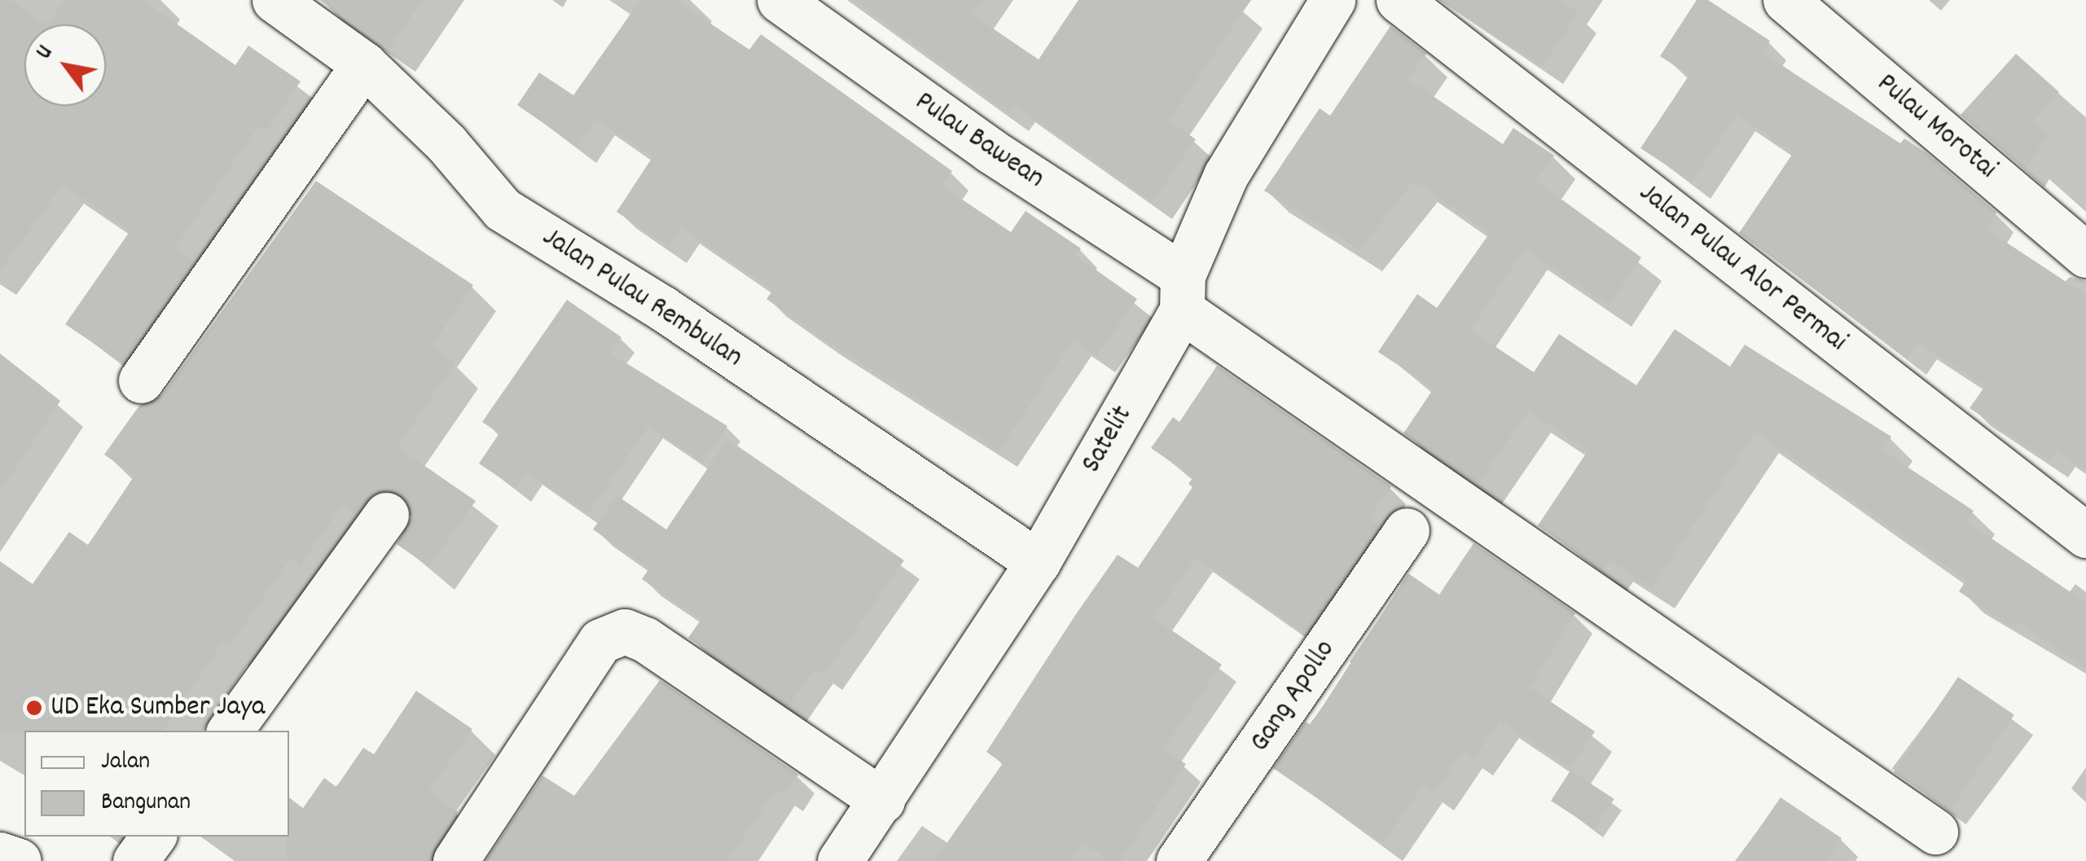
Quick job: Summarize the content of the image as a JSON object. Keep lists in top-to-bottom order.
{
  "streets": {
    "street": [
      "Pulau Morotai",
      "Pulau Bawean",
      "Jalan Pulau Alor Permai",
      "Jalan Pulau Rembulan",
      "Satelit",
      "Gang Apollo"
    ]
  },
  "crossings": [
    ["Pulau Bawean", "Satelit"],
    ["Jalan Pulau Rembulan", "Satelit"]
  ],
  "places": ["UD Eka Sumber Jaya"],
  "legend": ["Jalan", "Bangunan"],
  "north": "top left"
}
